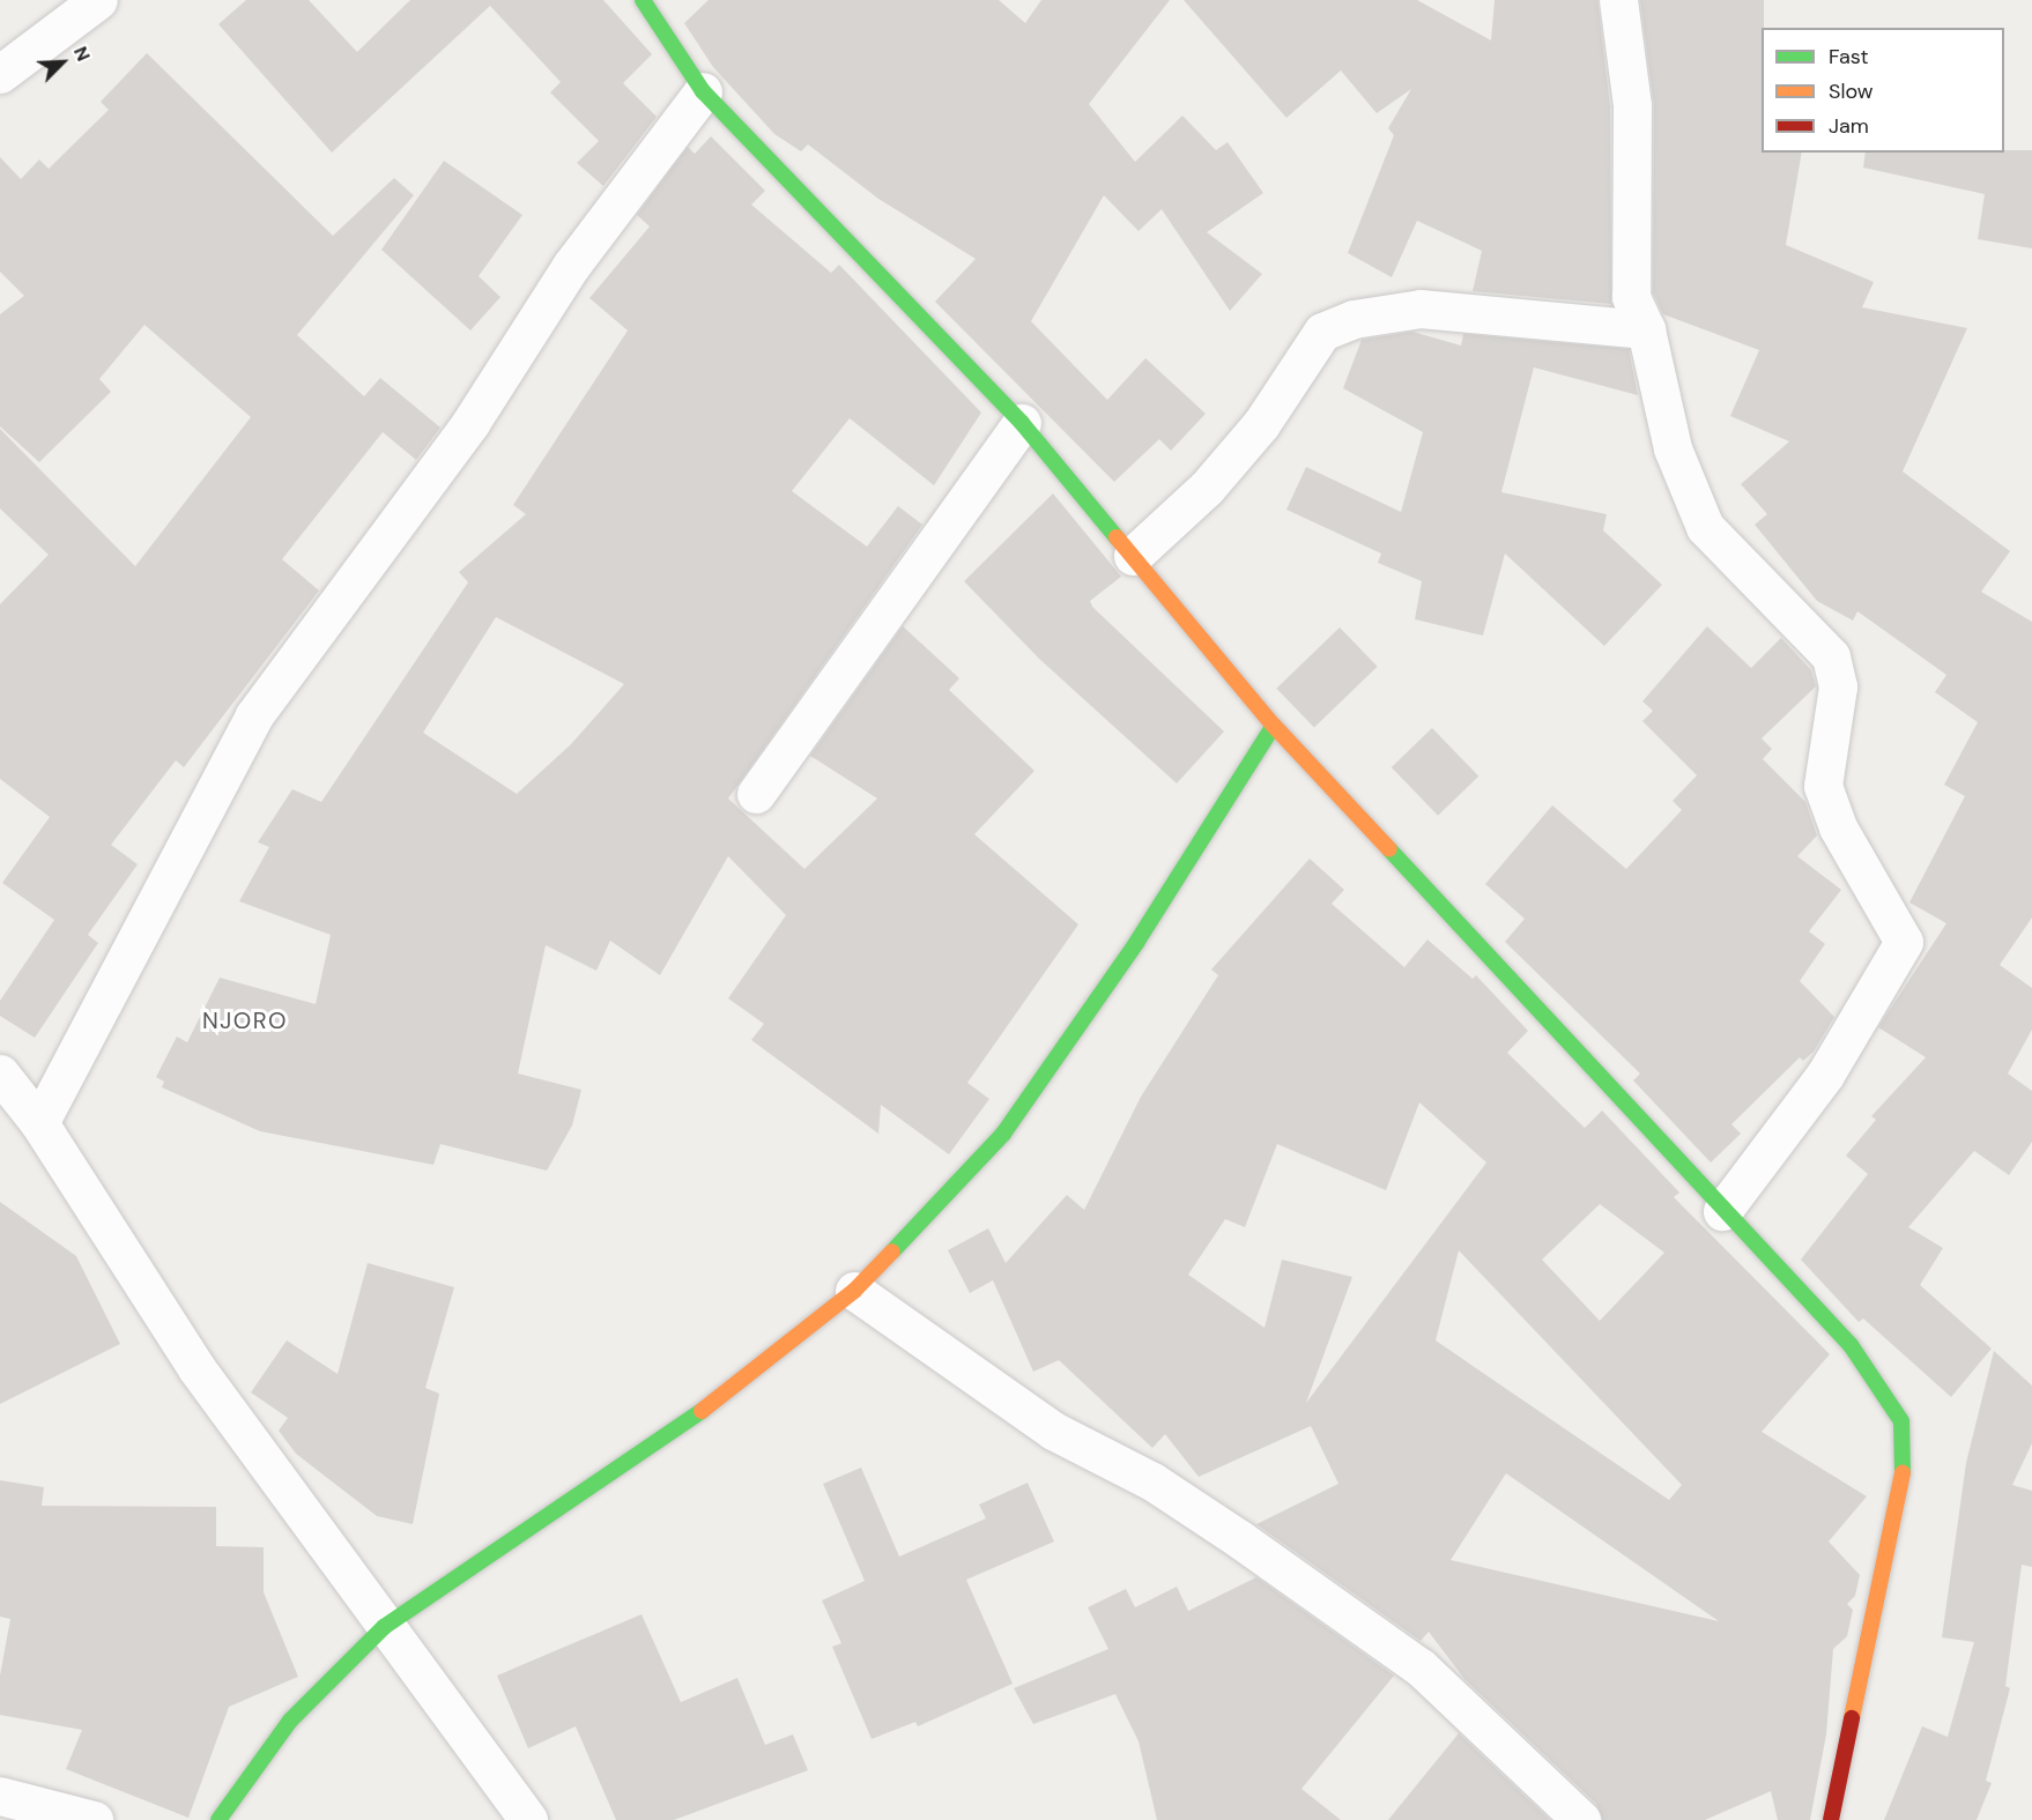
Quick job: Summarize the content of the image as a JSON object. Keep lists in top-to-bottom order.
{
  "districts": ["NJORO"],
  "legend": ["Fast", "Slow", "Jam"],
  "north": "top right"
}
